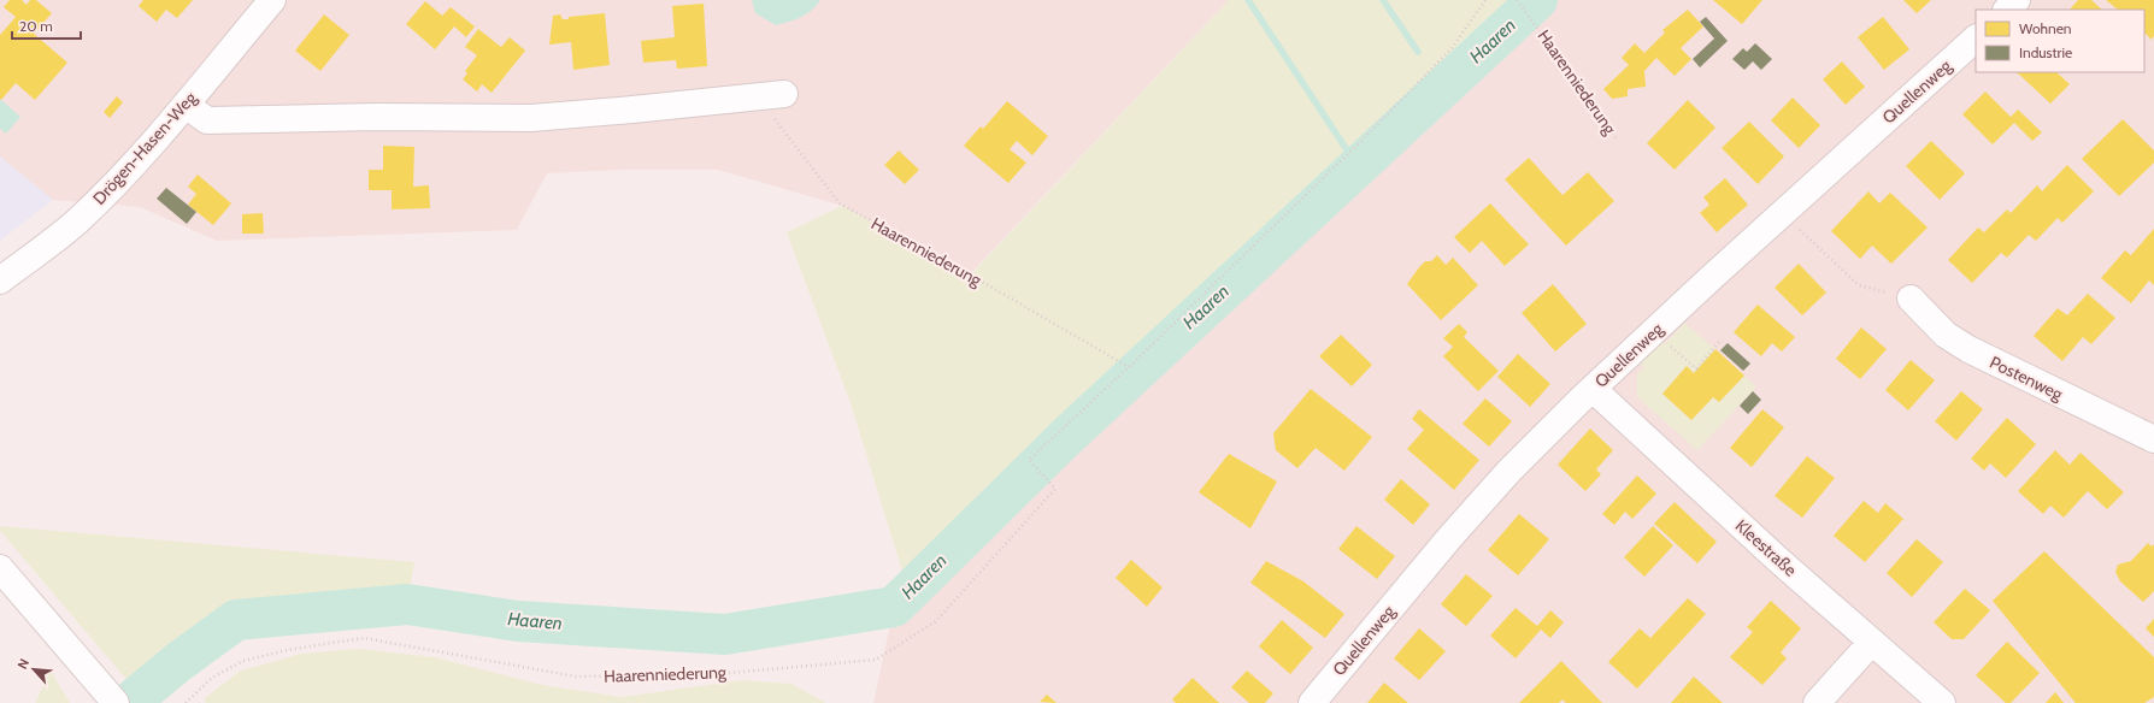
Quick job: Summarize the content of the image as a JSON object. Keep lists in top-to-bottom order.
{
  "streets": {
    "street": [
      "Quellenweg",
      "Drögen-Hasen-Weg",
      "Postenweg",
      "Kleestraße"
    ],
    "path": ["Haarenniederung"]
  },
  "crossings": [
    ["Quellenweg", "Kleestraße"]
  ],
  "water": ["Haaren"],
  "legend": ["Wohnen", "Industrie"],
  "scale_bar": "20 m",
  "north": "top left"
}
